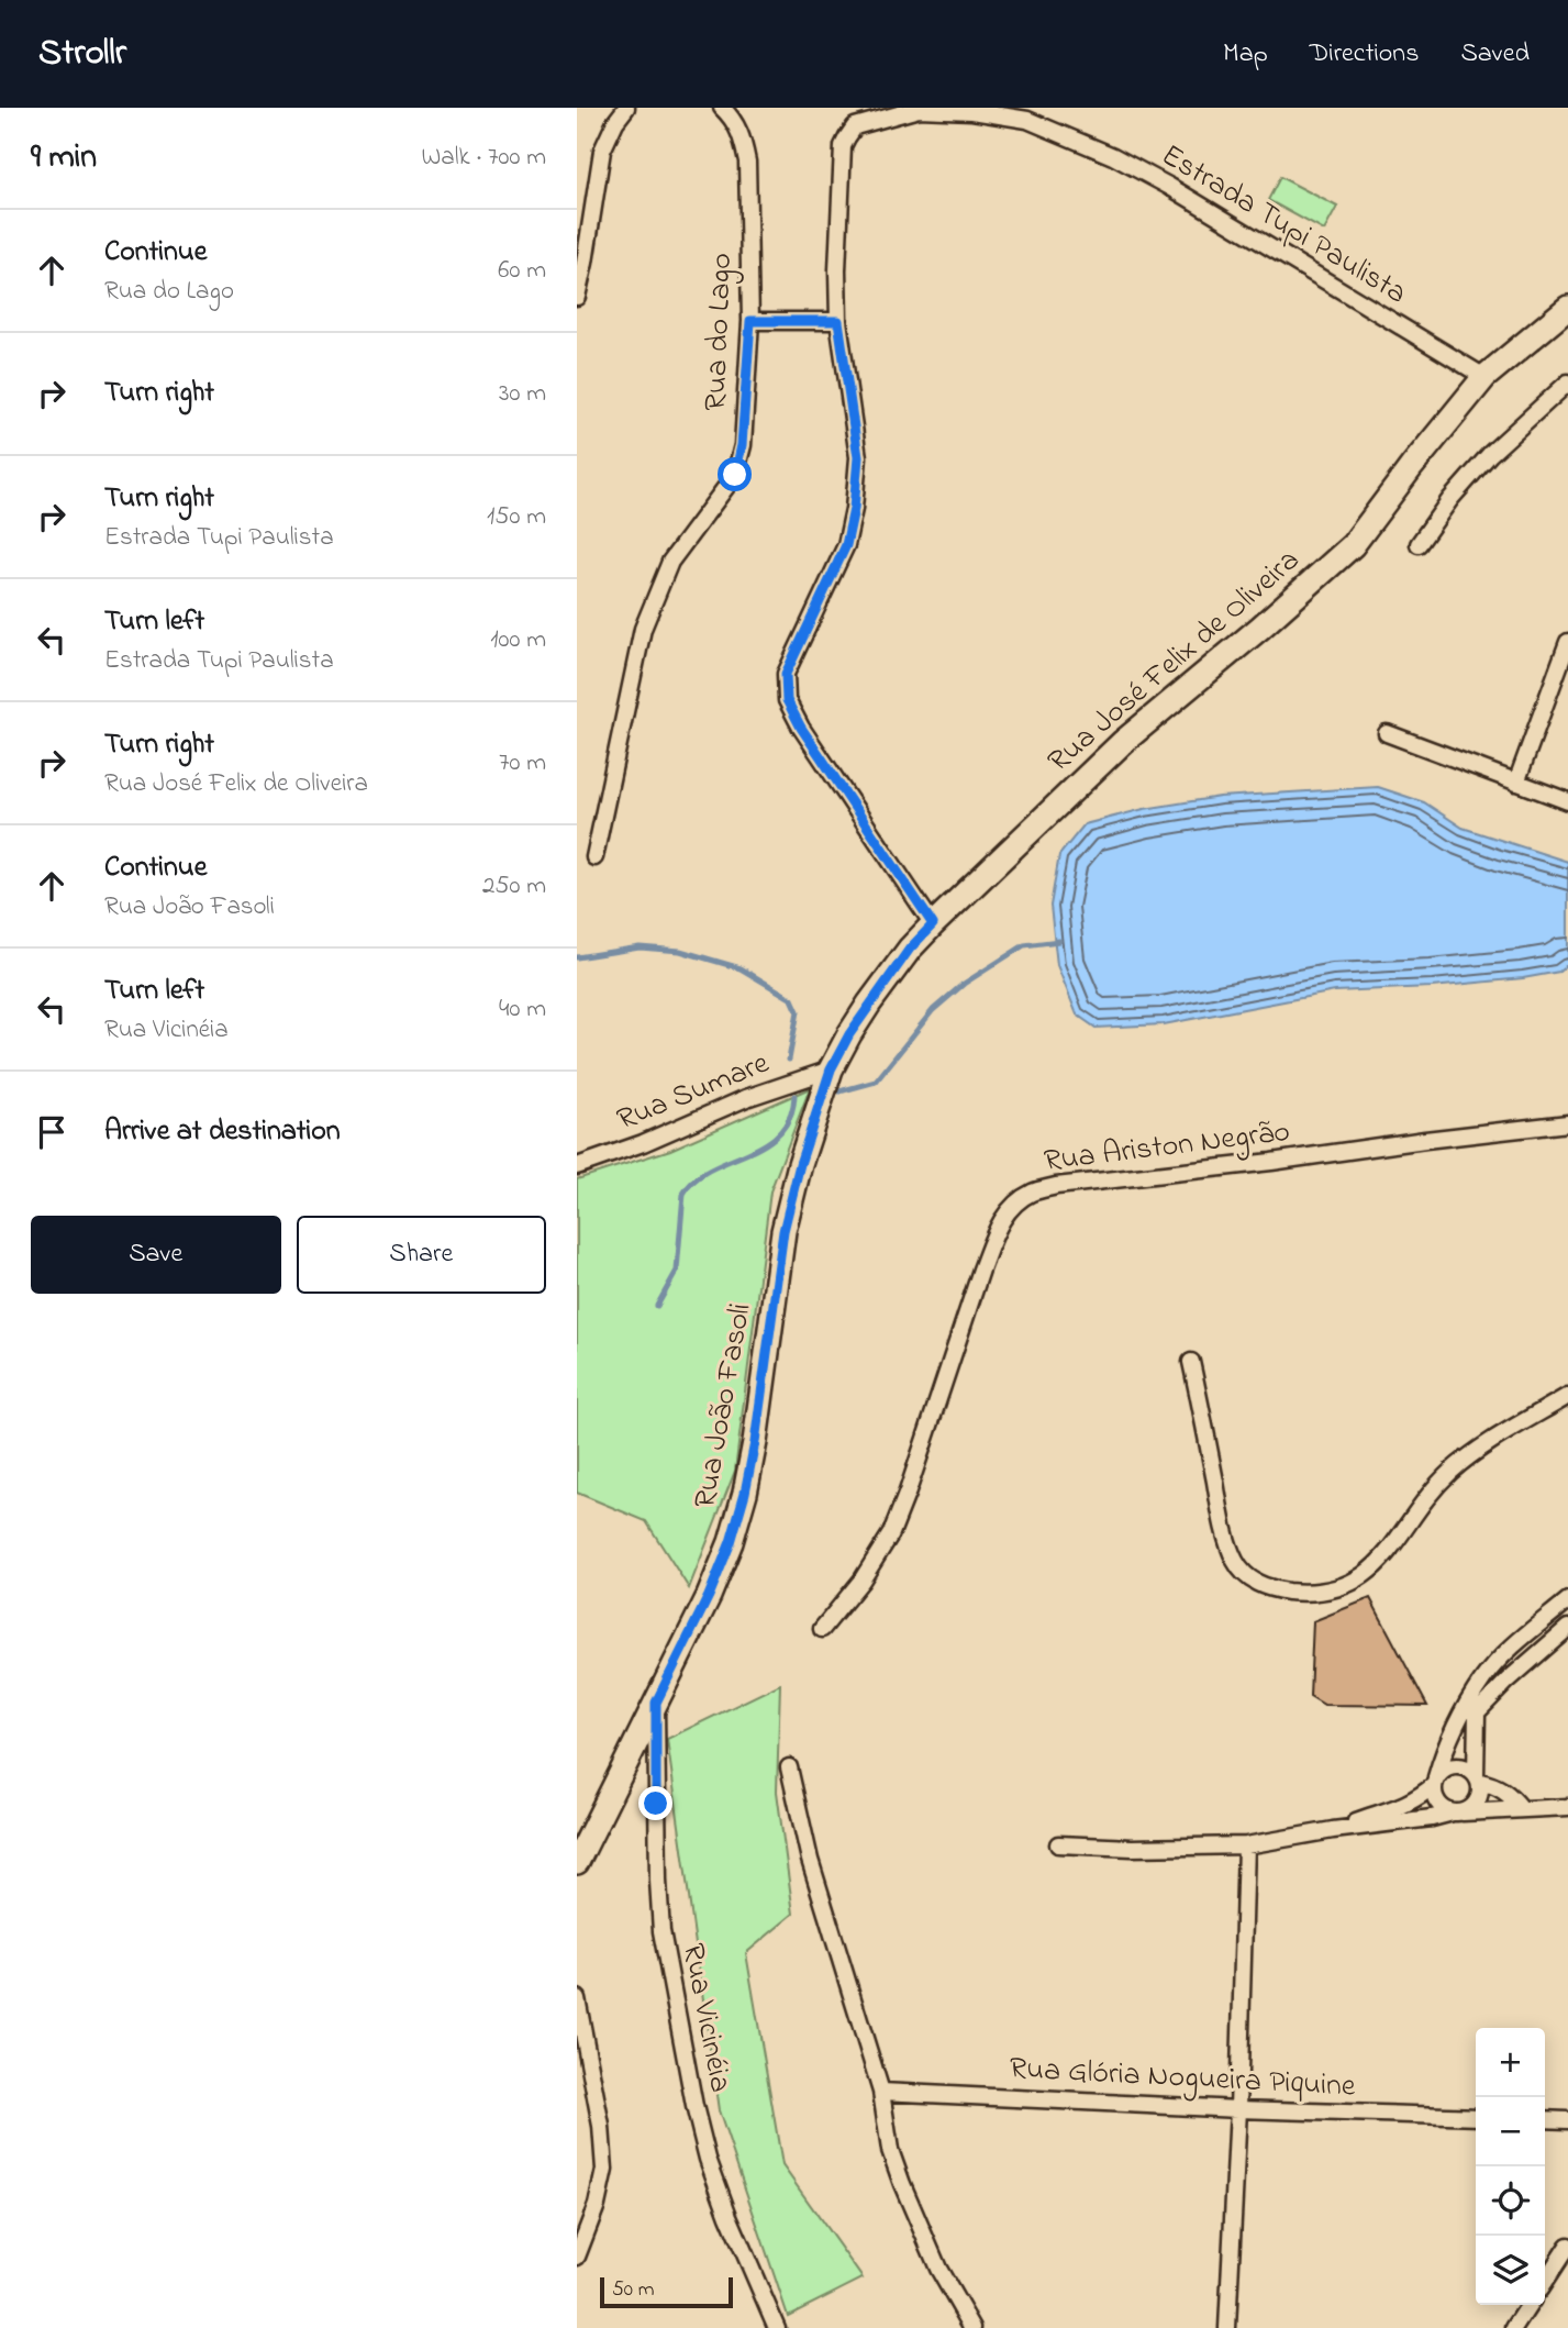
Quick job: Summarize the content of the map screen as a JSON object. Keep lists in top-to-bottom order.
{
  "streets": {
    "main road": ["Rua José Felix de Oliveira", "Rua João Fasoli"],
    "street": [
      "Estrada Tupi Paulista",
      "Rua do Lago",
      "Rua Sumare",
      "Rua Ariston Negrão",
      "Rua Vicinéia",
      "Rua Glória Nogueira Piquine"
    ]
  },
  "crossings": [
    ["Estrada Tupi Paulista", "Rua José Felix de Oliveira"],
    ["Rua José Felix de Oliveira", "Rua Sumare"],
    ["Rua José Felix de Oliveira", "Rua João Fasoli"],
    ["Rua Sumare", "Rua João Fasoli"],
    ["Rua João Fasoli", "Rua Vicinéia"]
  ],
  "scale_bar": "50 m",
  "page": {
    "header": "Strollr",
    "nav": ["Map", "Directions", "Saved"],
    "heading": ["9 min", "Walk · 700 m"],
    "list": [
      ["Continue", "Rua do Lago", "60 m"],
      ["Turn right", "30 m"],
      ["Turn right", "Estrada Tupi Paulista", "150 m"],
      ["Turn left", "Estrada Tupi Paulista", "100 m"],
      ["Turn right", "Rua José Felix de Oliveira", "70 m"],
      ["Continue", "Rua João Fasoli", "250 m"],
      ["Turn left", "Rua Vicinéia", "40 m"],
      "Arrive at destination"
    ],
    "buttons": ["Save", "Share"],
    "map_buttons": ["+", "−"],
    "scale": "50 m"
  }
}
